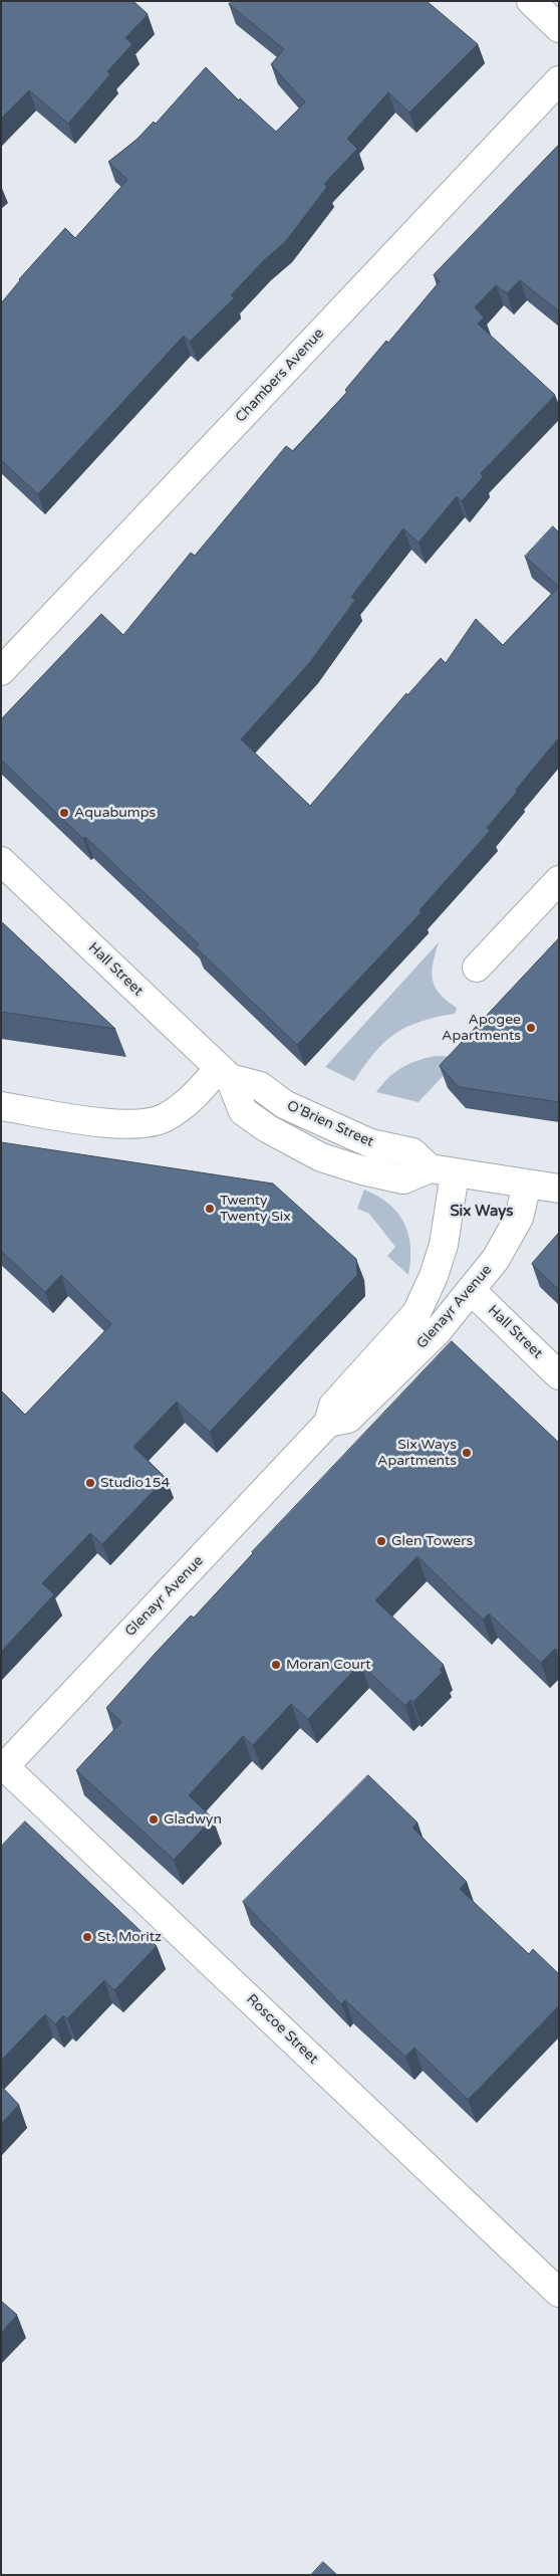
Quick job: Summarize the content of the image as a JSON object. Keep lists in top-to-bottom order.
{
  "streets": {
    "street": [
      "Chambers Avenue",
      "Hall Street",
      "O'Brien Street",
      "Glenayr Avenue",
      "Roscoe Street"
    ]
  },
  "crossings": [
    ["Hall Street", "O'Brien Street"],
    ["Hall Street", "Glenayr Avenue"],
    ["O'Brien Street", "Glenayr Avenue"],
    ["Glenayr Avenue", "Roscoe Street"]
  ],
  "districts": ["Six Ways"],
  "places": [
    "Aquabumps",
    "Apogee Apartments",
    "Twenty Twenty Six",
    "Six Ways Apartments",
    "Studio154",
    "Glen Towers",
    "Moran Court",
    "Gladwyn",
    "St. Moritz"
  ]
}
